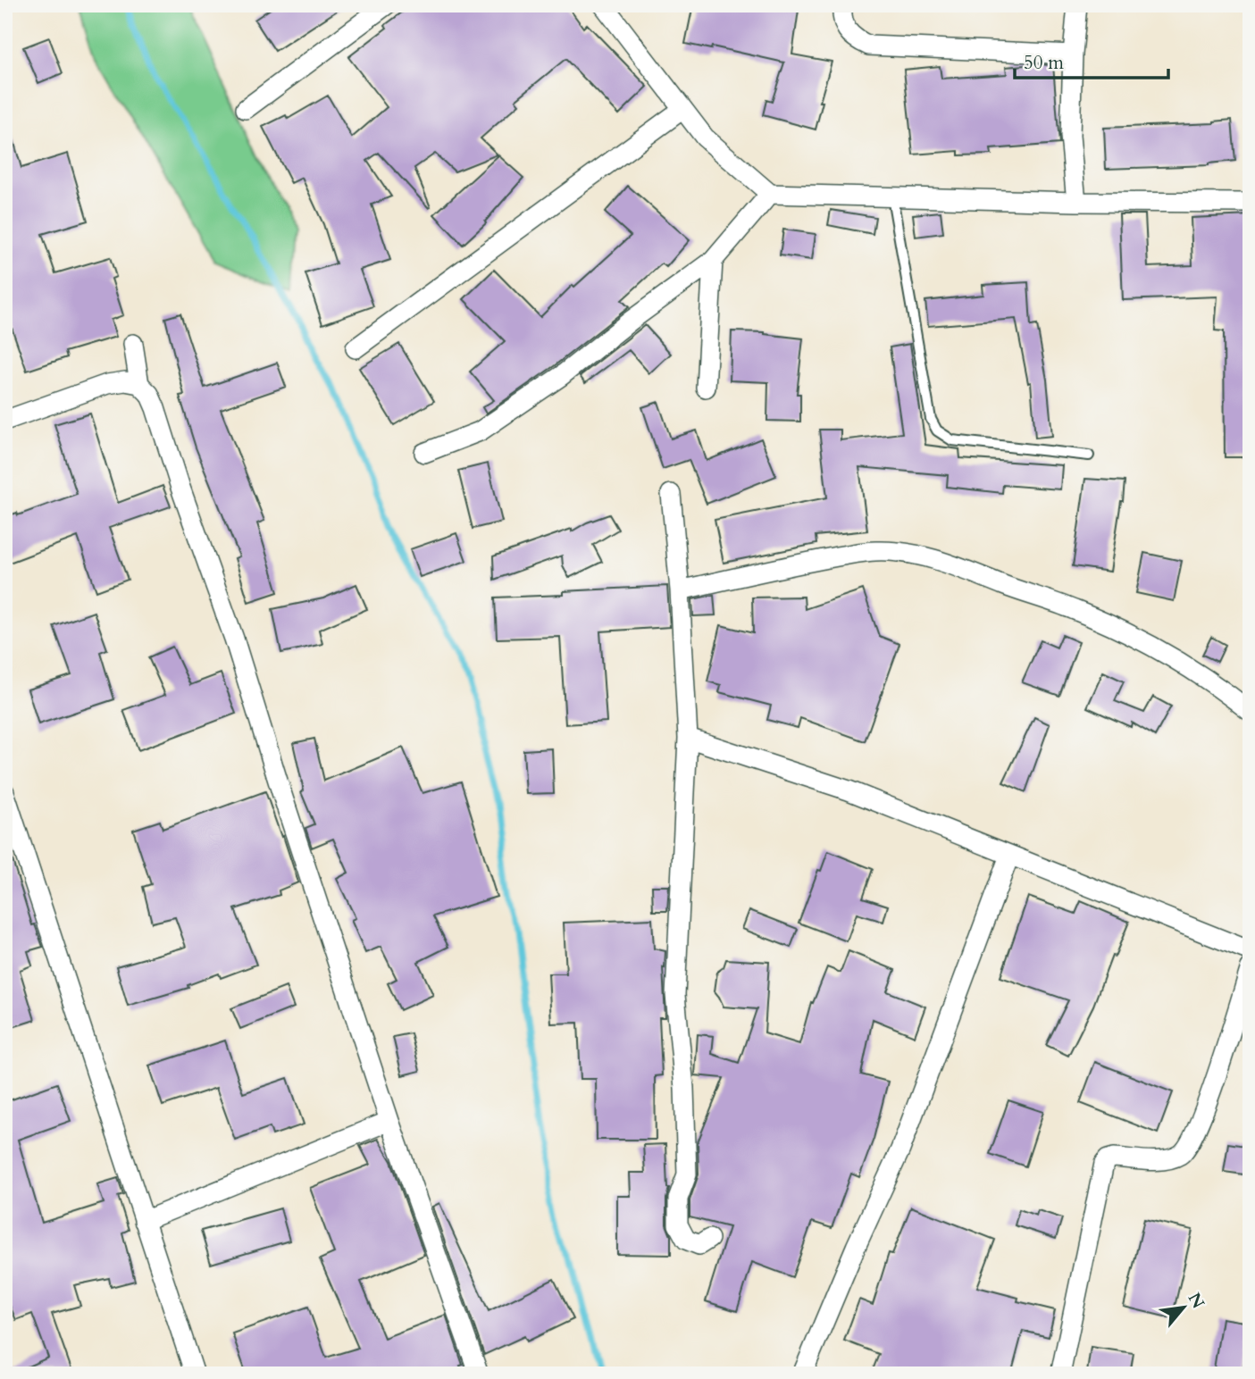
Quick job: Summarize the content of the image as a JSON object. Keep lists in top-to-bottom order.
{
  "scale_bar": "50 m",
  "north": "top right"
}
